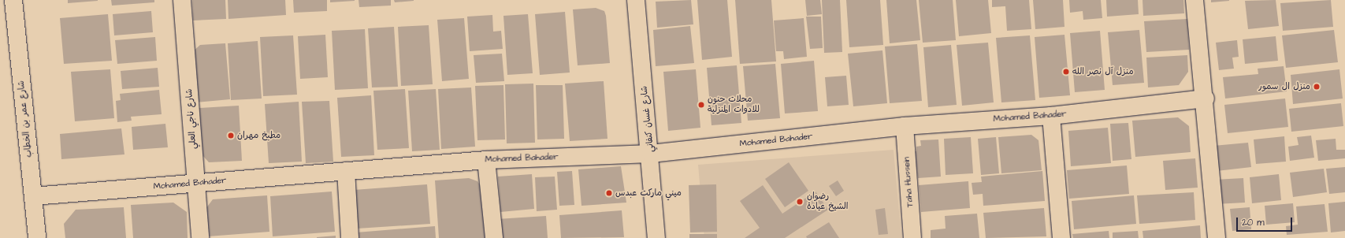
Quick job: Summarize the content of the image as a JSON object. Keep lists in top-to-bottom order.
{
  "streets": {
    "street": [
      "Mohamed Bahader",
      "شارع عمر بن الخطاب",
      "شارع ناجي العلي",
      "شارع غسان كنفاني",
      "Taha Hussein"
    ]
  },
  "crossings": [
    ["Mohamed Bahader", "شارع عمر بن الخطاب"],
    ["Mohamed Bahader", "شارع ناجي العلي"],
    ["Mohamed Bahader", "شارع غسان كنفاني"],
    ["Mohamed Bahader", "Taha Hussein"]
  ],
  "places": [
    "منزل آل نصر الله",
    "منزل ال سمور",
    "محلات حنون للادوات المنزلية",
    "مطبخ مهران",
    "ميني ماركت عبدس",
    "رضوان الشيخ عيادة"
  ],
  "scale_bar": "20 m"
}
